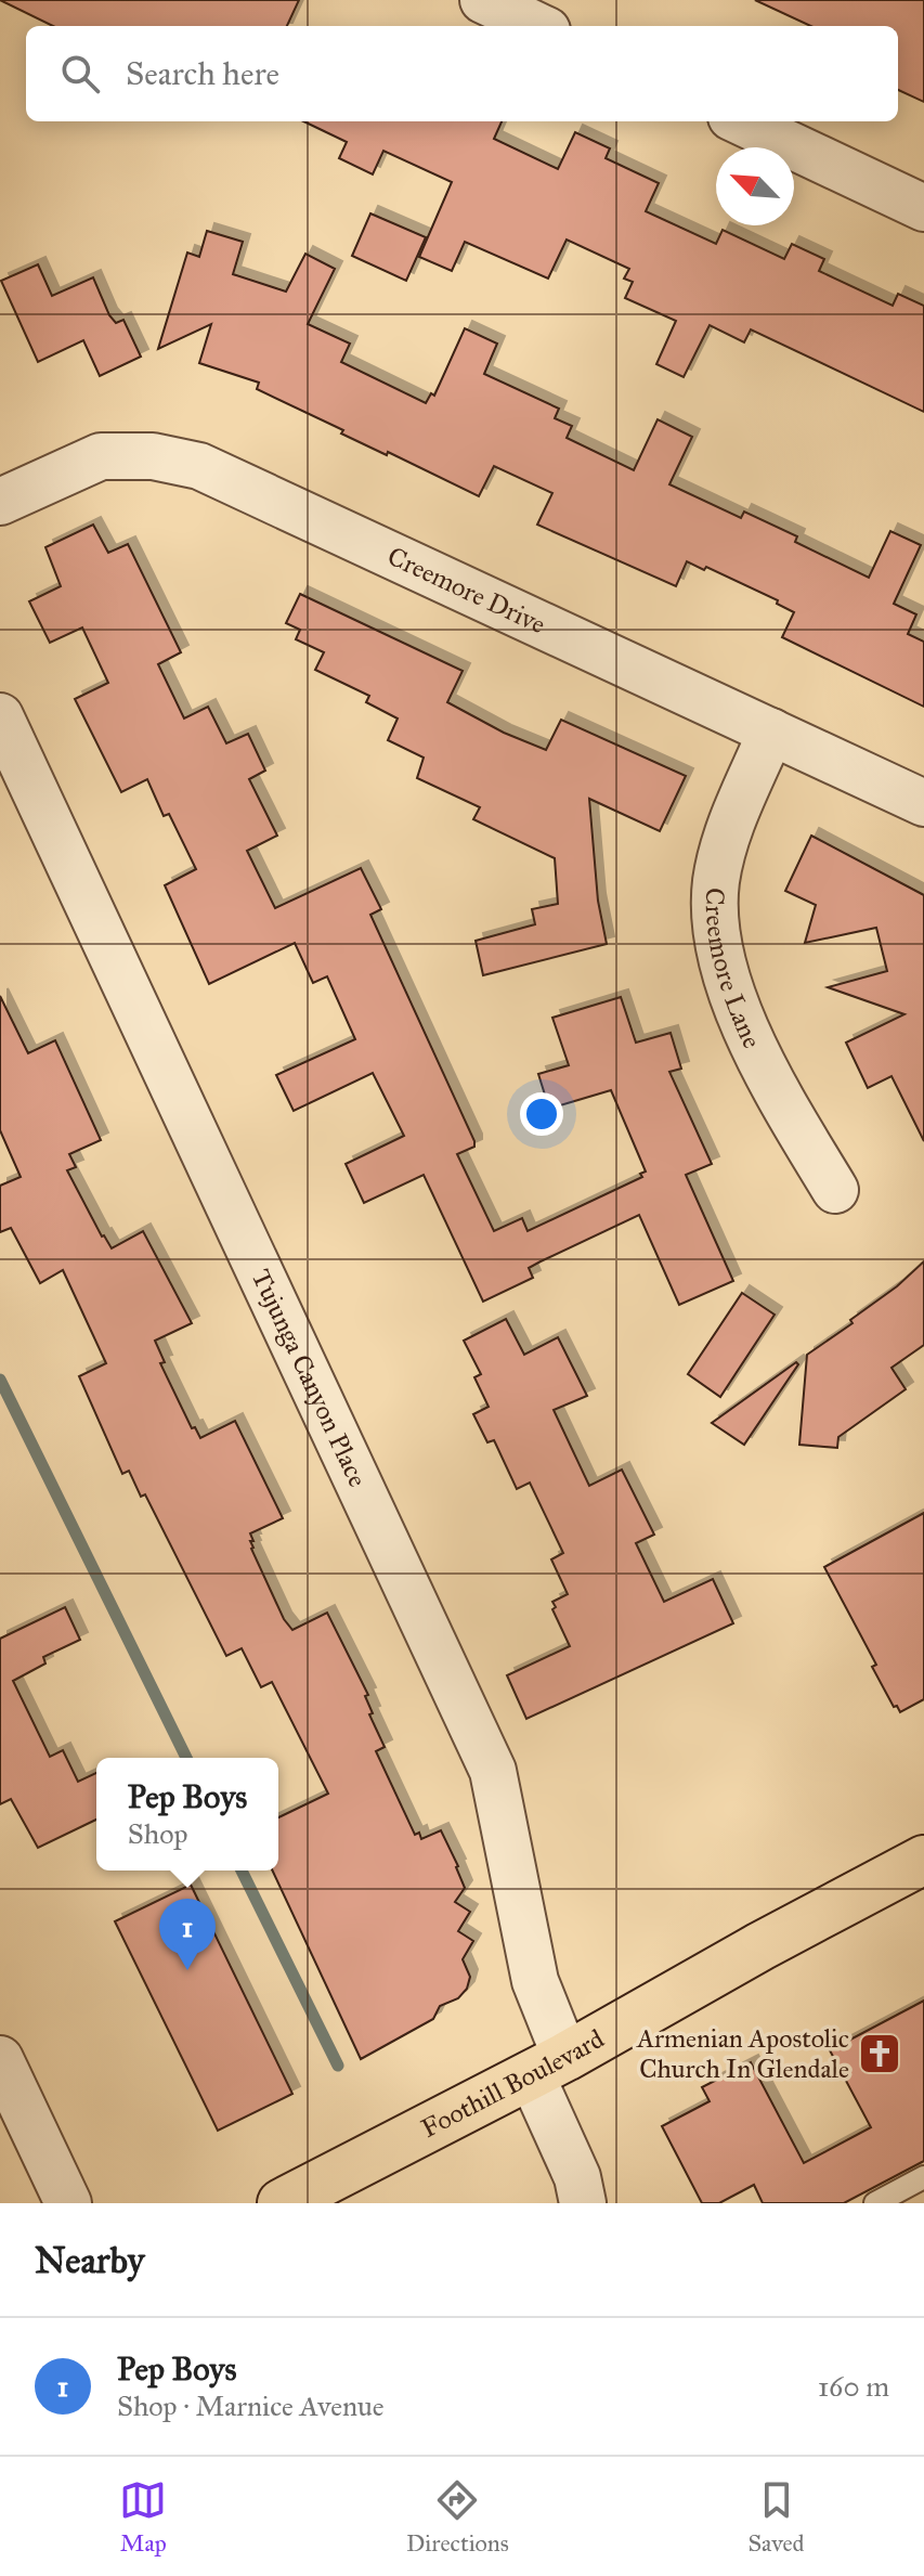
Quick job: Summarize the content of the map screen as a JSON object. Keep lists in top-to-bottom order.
{
  "streets": {
    "main road": ["Foothill Boulevard"],
    "street": ["Creemore Drive", "Creemore Lane", "Tujunga Canyon Place"]
  },
  "crossings": [
    ["Creemore Drive", "Creemore Lane"],
    ["Tujunga Canyon Place", "Foothill Boulevard"]
  ],
  "places": {
    "church": ["Armenian Apostolic Church In Glendale"]
  },
  "north": "top left",
  "page": {
    "search": "Search here",
    "popup": ["Pep Boys", "Shop"],
    "pins": "1",
    "heading": "Nearby",
    "list": [
      {
        "mark": "1",
        "name": "Pep Boys",
        "note": "Shop · Marnice Avenue",
        "value": "160 m"
      }
    ],
    "nav": ["Map", "Directions", "Saved"]
  }
}
